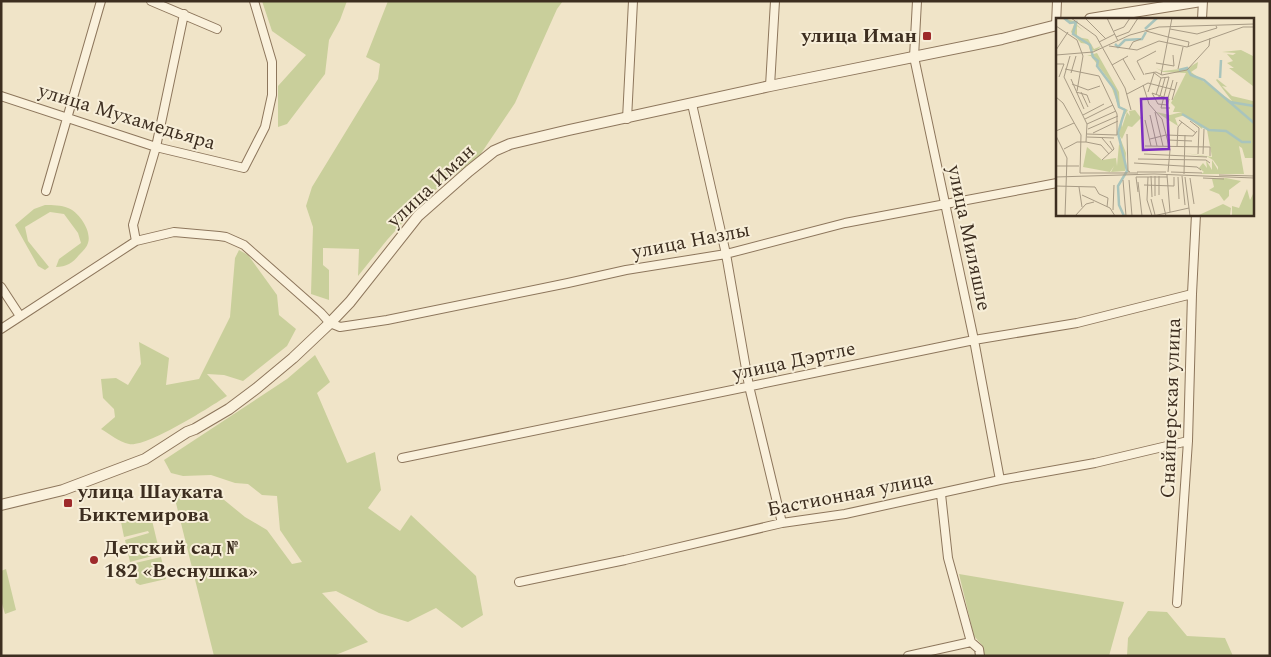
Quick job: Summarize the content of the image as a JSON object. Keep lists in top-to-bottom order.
{
  "streets": {
    "street": [
      "улица Мухамедьяра",
      "улица Иман",
      "улица Миляшле",
      "улица Назлы",
      "улица Дэртле",
      "Снайперская улица",
      "Бастионная улица"
    ]
  },
  "crossings": [
    ["улица Иман", "улица Миляшле"],
    ["улица Иман", "улица Назлы"],
    ["улица Миляшле", "улица Назлы"],
    ["улица Миляшле", "улица Дэртле"],
    ["улица Миляшле", "Бастионная улица"],
    ["улица Дэртле", "Снайперская улица"],
    ["Снайперская улица", "Бастионная улица"]
  ],
  "places": {
    "transit": ["улица Иман", "улица Шауката Биктемирова"],
    "other": ["Детский сад № 182 «Веснушка»"]
  }
}
